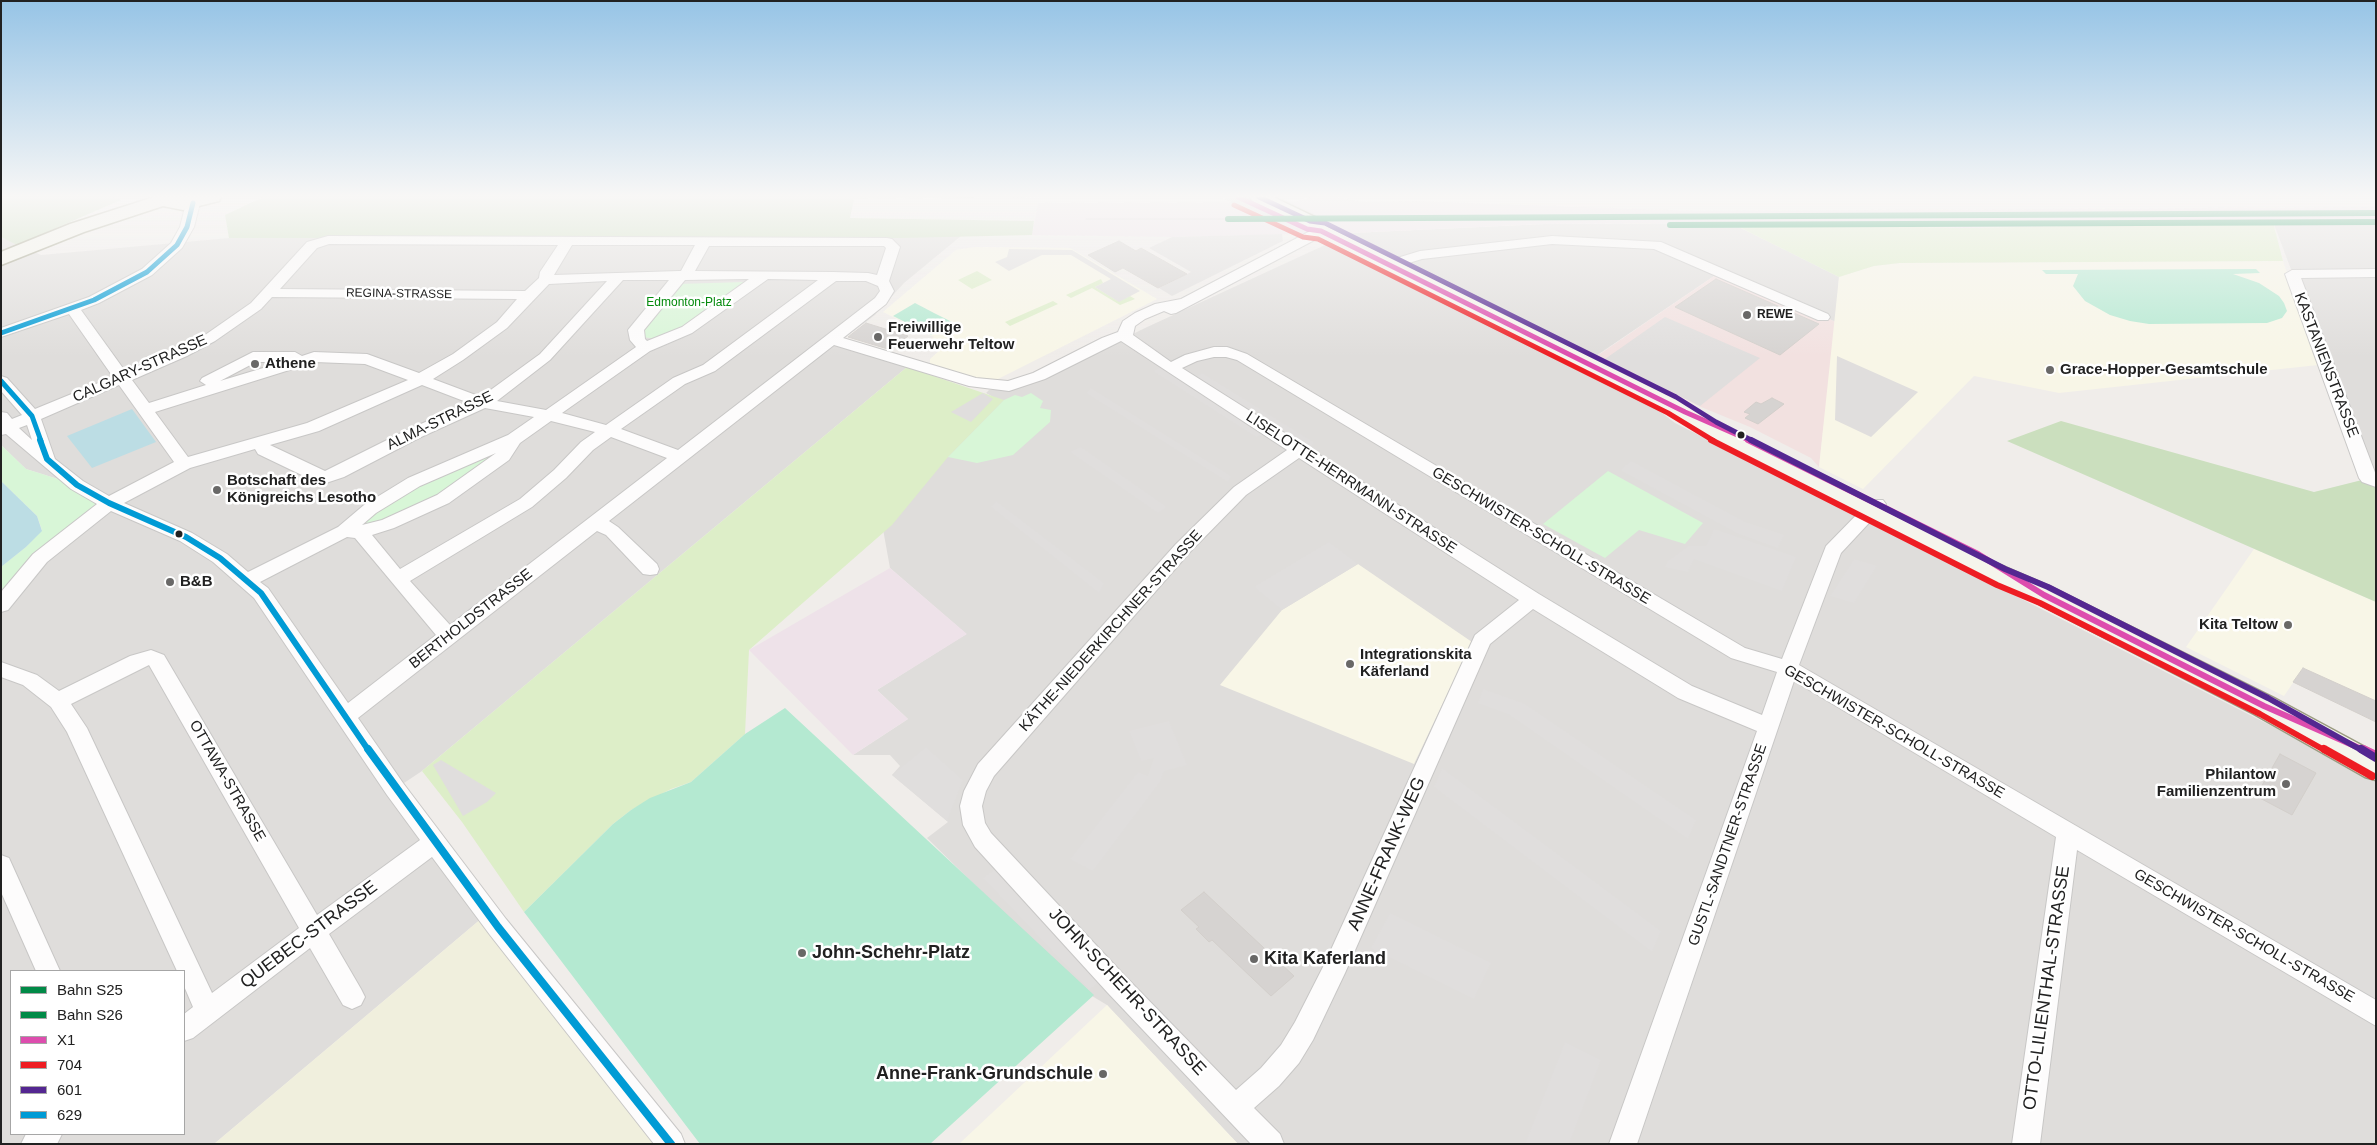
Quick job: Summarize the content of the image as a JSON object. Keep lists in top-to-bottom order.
{
  "streets": {
    "street": [
      "REGINA-STRASSE",
      "KASTANIENSTRASSE",
      "CALGARY-STRASSE",
      "ALMA-STRASSE",
      "LISELOTTE-HERRMANN-STRASSE",
      "GESCHWISTER-SCHOLL-STRASSE",
      "BERTHOLDSTRASSE",
      "KÄTHE-NIEDERKIRCHNER-STRASSE",
      "OTTAWA-STRASSE",
      "GUSTL-SANDTNER-STRASSE",
      "ANNE-FRANK-WEG",
      "QUEBEC-STRASSE",
      "OTTO-LILIENTHAL-STRASSE",
      "JOHN-SCHEHR-STRASSE"
    ]
  },
  "crossings": [
    ["REGINA-STRASSE", "CALGARY-STRASSE"],
    ["LISELOTTE-HERRMANN-STRASSE", "GESCHWISTER-SCHOLL-STRASSE"],
    ["LISELOTTE-HERRMANN-STRASSE", "KÄTHE-NIEDERKIRCHNER-STRASSE"],
    ["LISELOTTE-HERRMANN-STRASSE", "GUSTL-SANDTNER-STRASSE"],
    ["LISELOTTE-HERRMANN-STRASSE", "ANNE-FRANK-WEG"],
    ["GESCHWISTER-SCHOLL-STRASSE", "GUSTL-SANDTNER-STRASSE"],
    ["GESCHWISTER-SCHOLL-STRASSE", "OTTO-LILIENTHAL-STRASSE"],
    ["KÄTHE-NIEDERKIRCHNER-STRASSE", "JOHN-SCHEHR-STRASSE"],
    ["OTTAWA-STRASSE", "QUEBEC-STRASSE"],
    ["ANNE-FRANK-WEG", "JOHN-SCHEHR-STRASSE"]
  ],
  "parks": ["Edmonton-Platz"],
  "places": [
    "REWE",
    "Freiwillige Feuerwehr Teltow",
    "Athene",
    "Grace-Hopper-Gesamtschule",
    "Botschaft des Königreichs Lesotho",
    "B&B",
    "Kita Teltow",
    "Integrationskita Käferland",
    "Philantow Familienzentrum",
    "John-Schehr-Platz",
    "Kita Kaferland",
    "Anne-Frank-Grundschule"
  ],
  "lines": [
    "transit line X1",
    "transit line 704",
    "transit line 601",
    "transit line 629"
  ],
  "legend": [
    "Bahn S25",
    "Bahn S26",
    "X1",
    "704",
    "601",
    "629"
  ]
}
